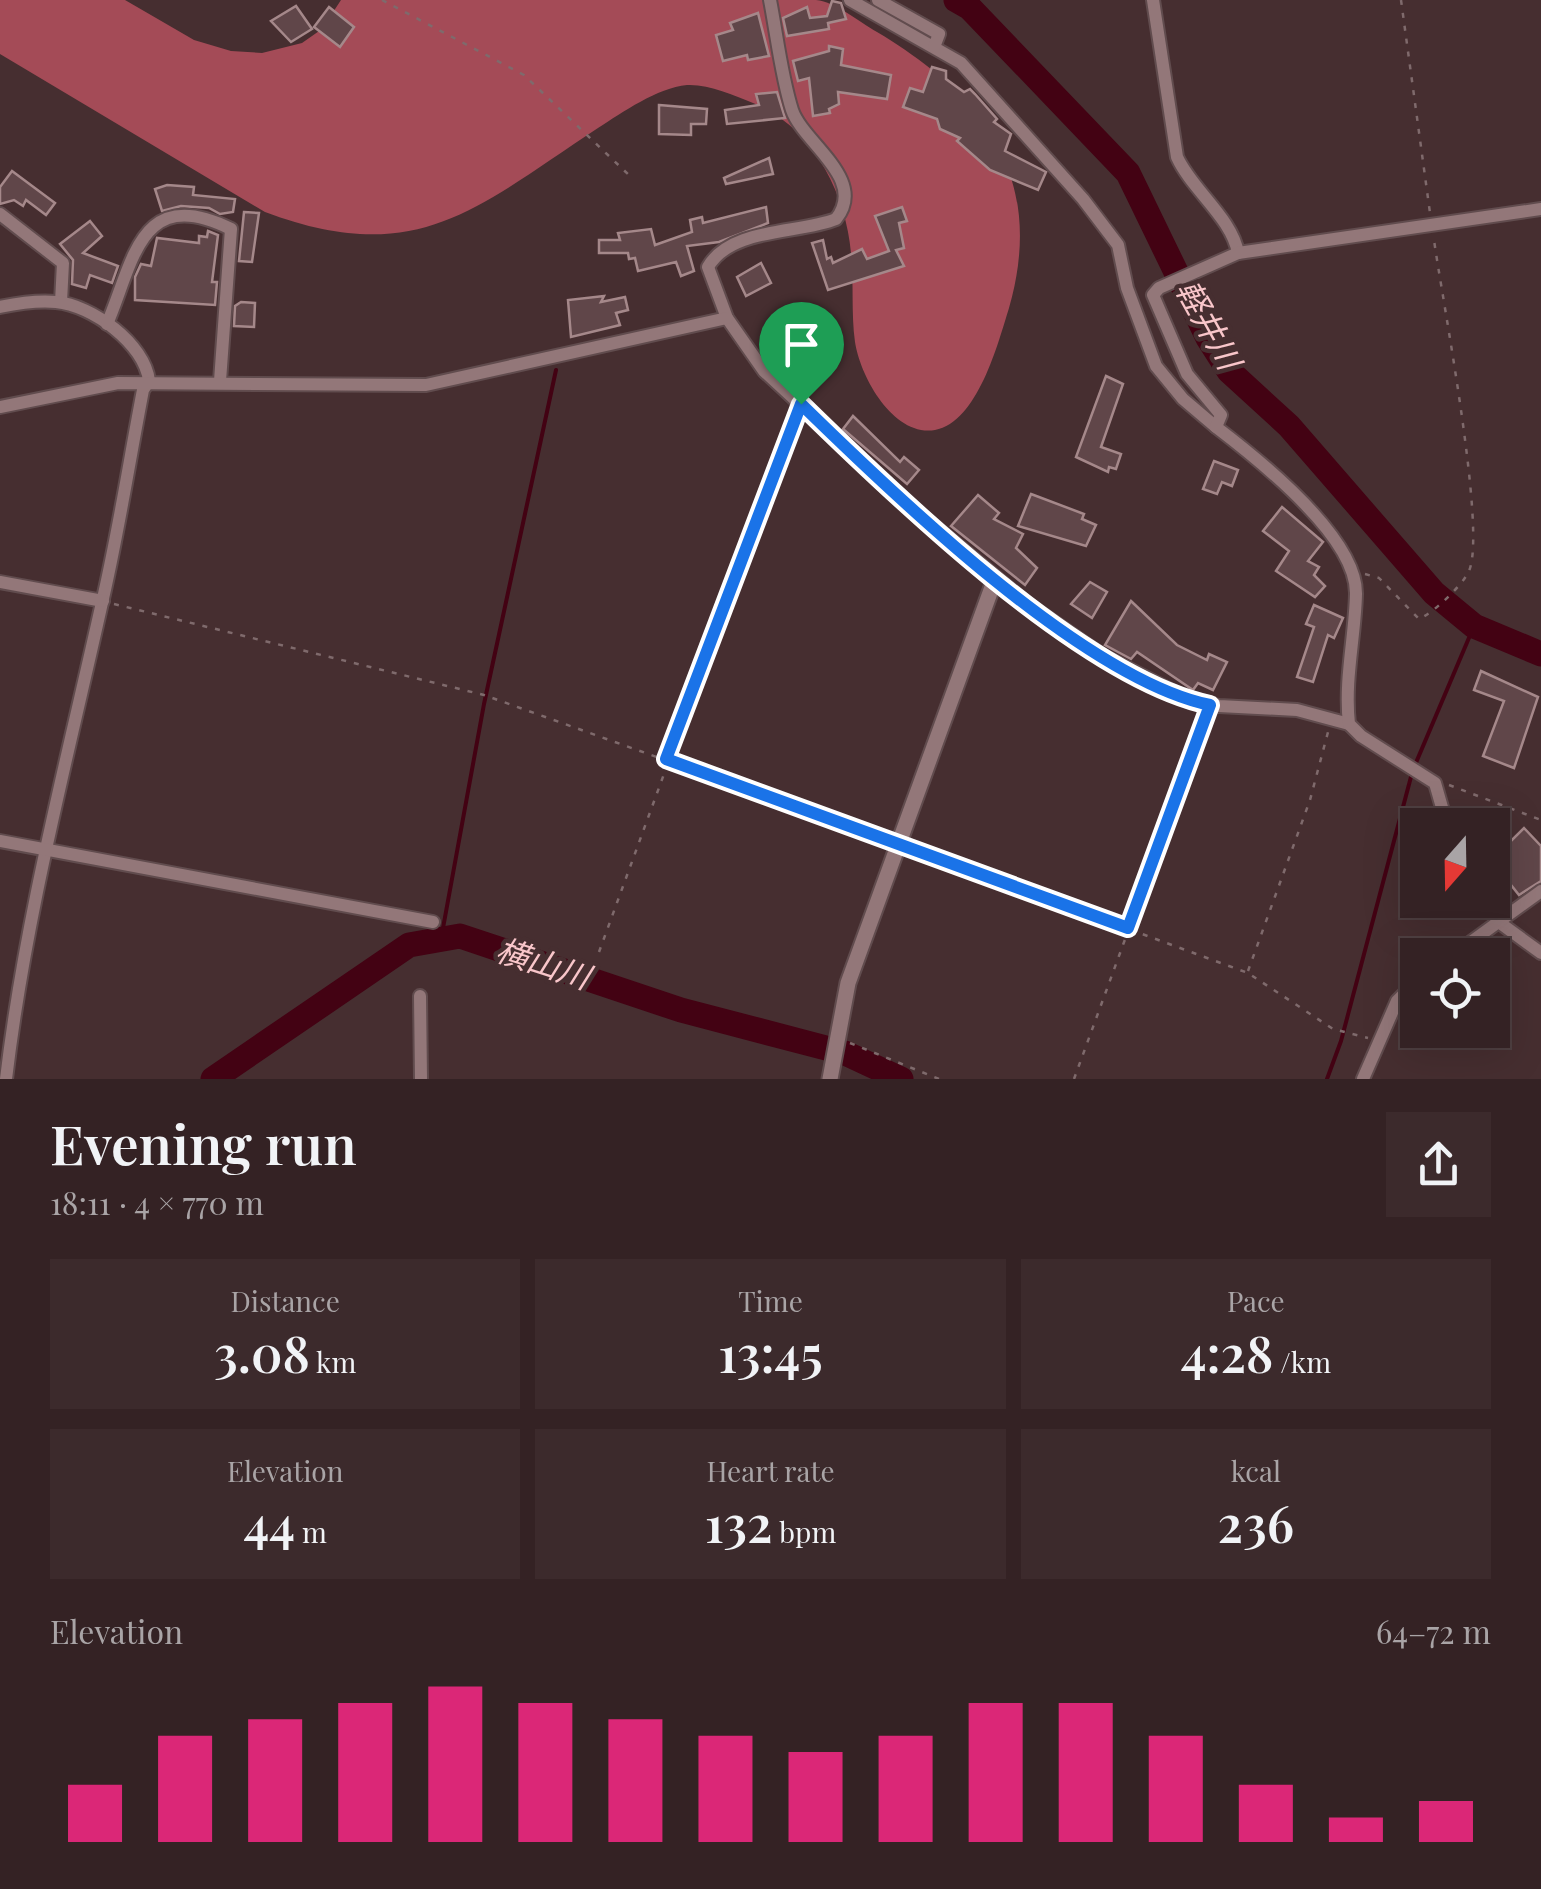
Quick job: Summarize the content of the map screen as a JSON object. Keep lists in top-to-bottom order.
{
  "water": ["軽井川", "横山川"],
  "north": "bottom",
  "page": {
    "heading": ["Evening run", "18:11 · 4 × 770 m"],
    "stats": [
      ["Distance", "3.08 km"],
      ["Time", "13:45"],
      ["Pace", "4:28 /km"],
      ["Elevation", "44 m"],
      ["Heart rate", "132 bpm"],
      ["kcal", "236"]
    ],
    "chart": ["Elevation", "64–72 m"]
  }
}
